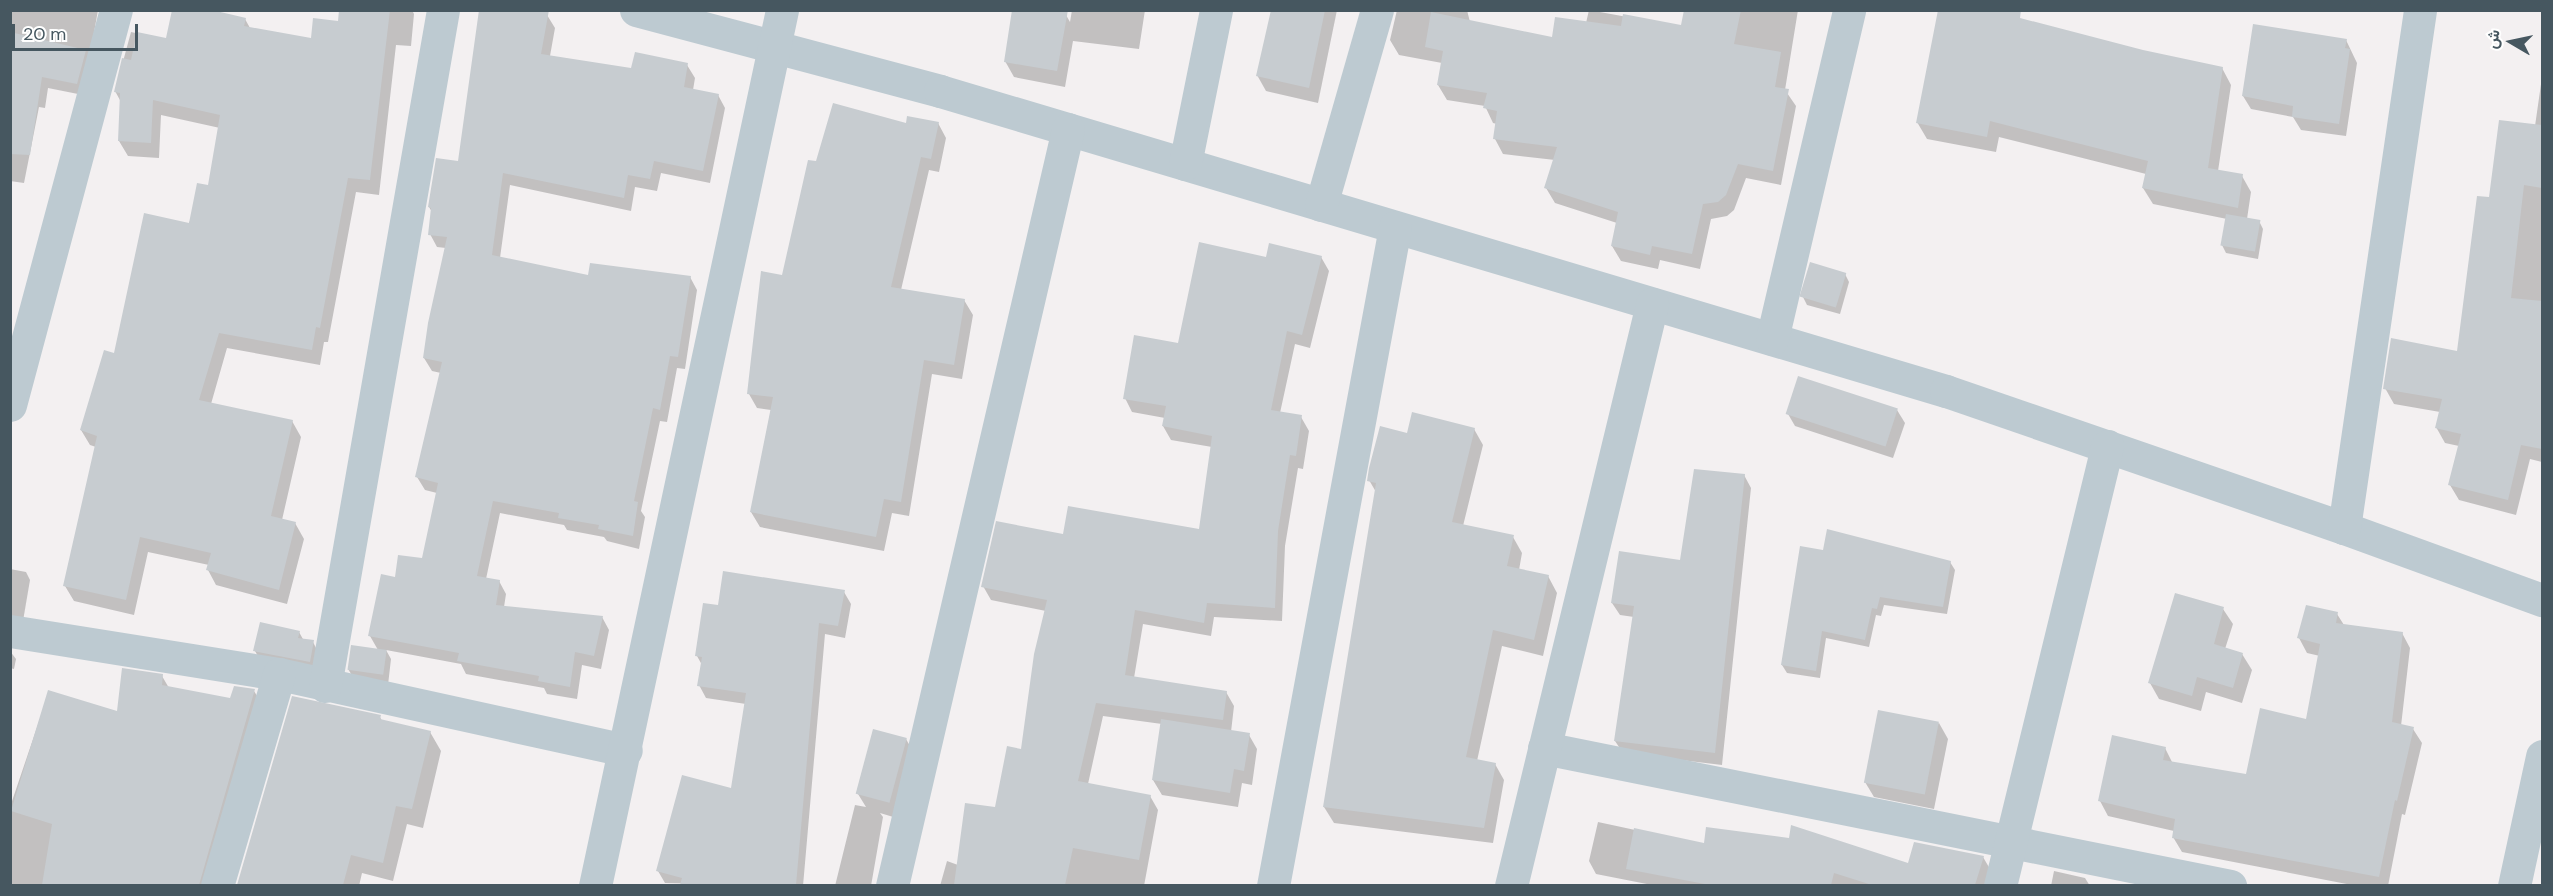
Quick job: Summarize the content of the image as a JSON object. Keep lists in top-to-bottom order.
{
  "scale_bar": "20 m",
  "north": "left"
}
